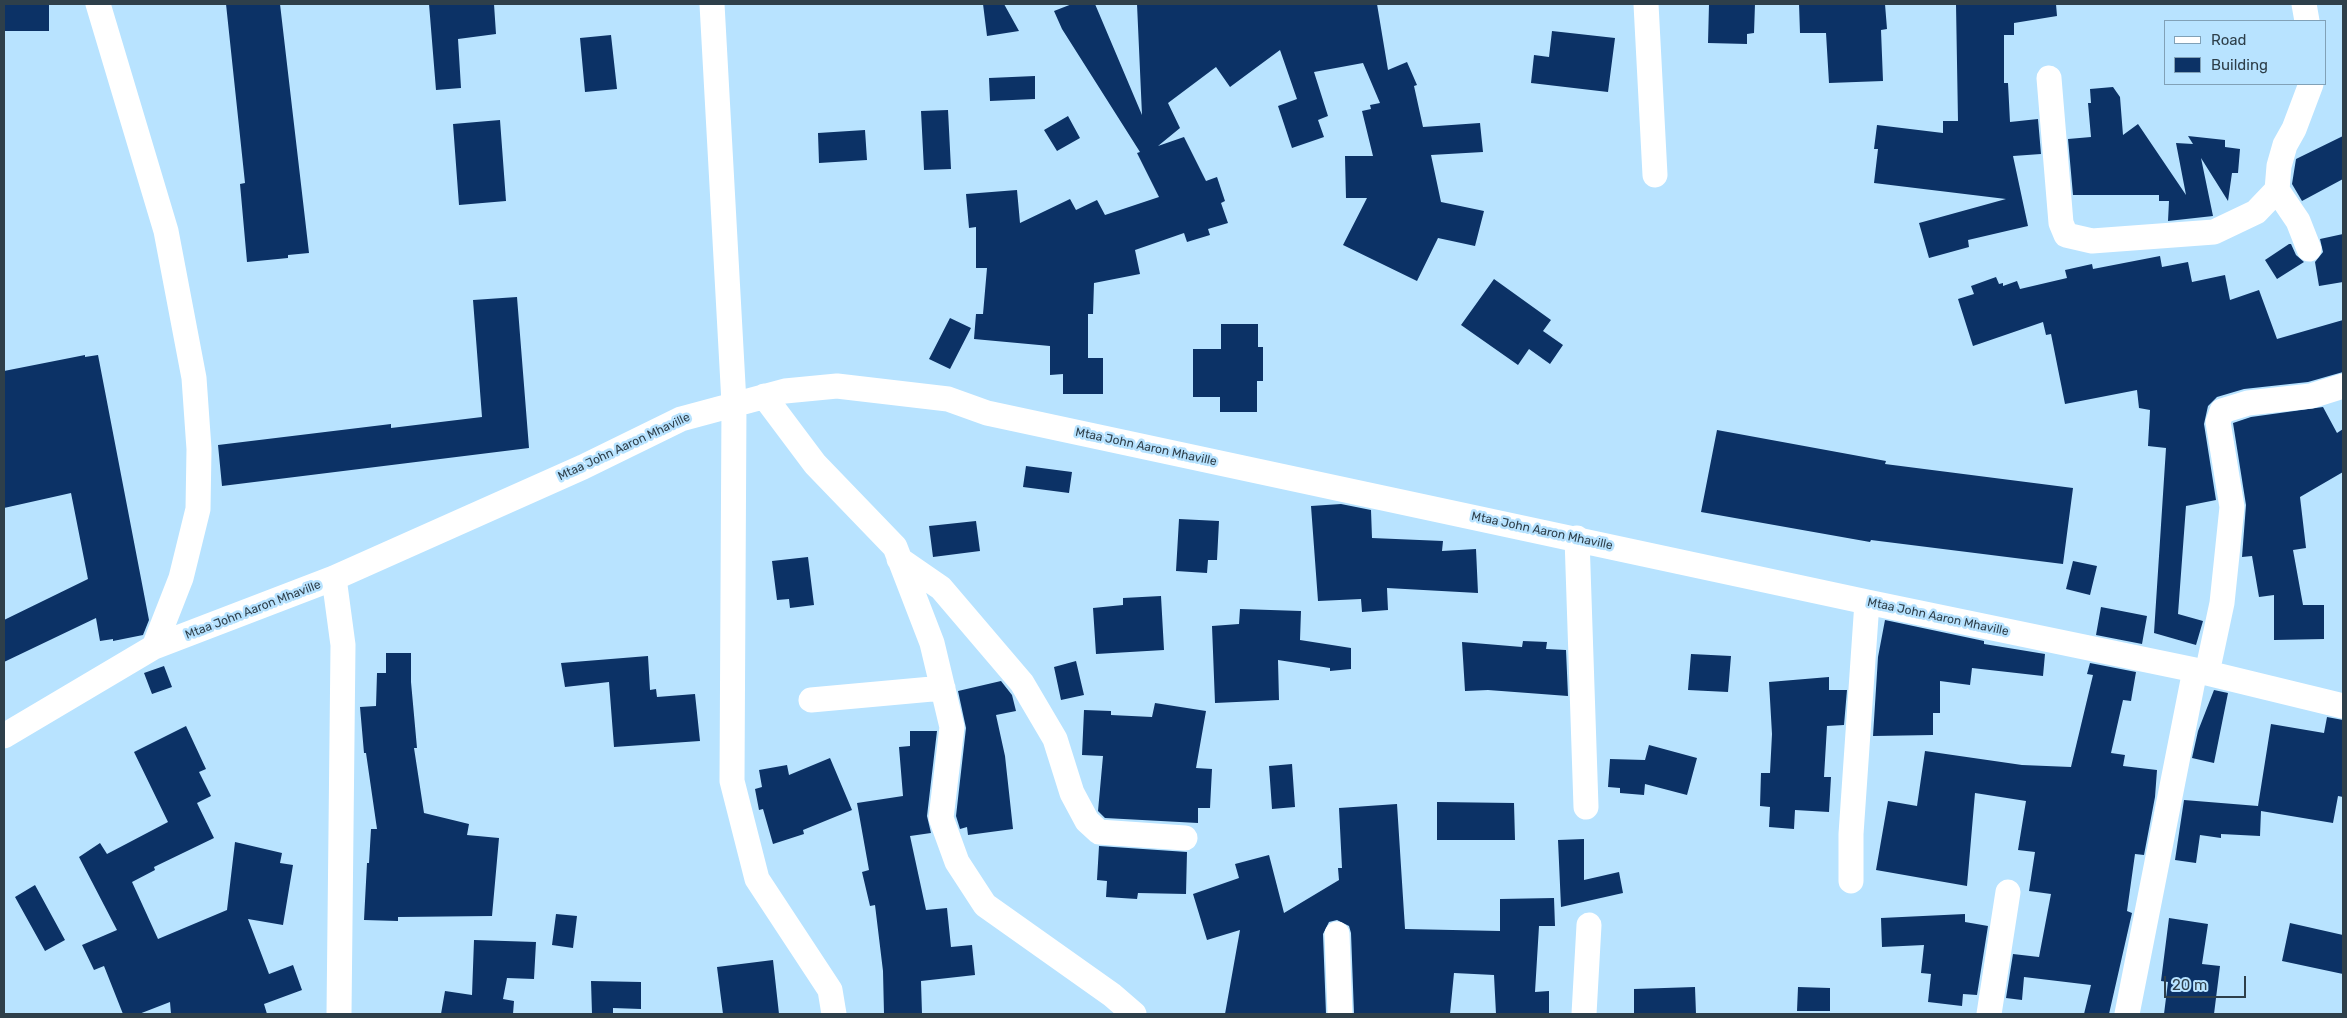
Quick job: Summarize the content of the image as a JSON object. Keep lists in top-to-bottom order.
{
  "streets": {
    "street": ["Mtaa John Aaron Mhaville"]
  },
  "legend": ["Road", "Building"],
  "scale_bar": "20 m"
}
